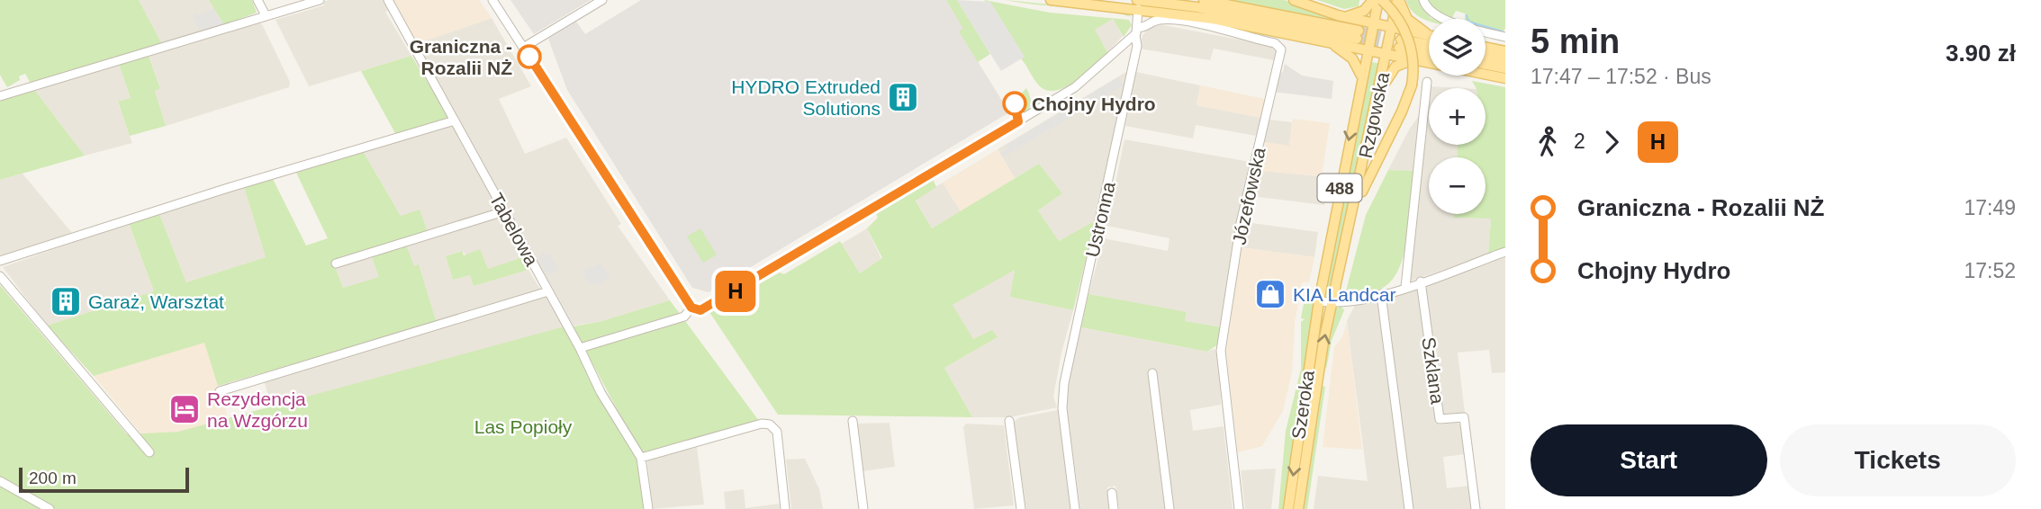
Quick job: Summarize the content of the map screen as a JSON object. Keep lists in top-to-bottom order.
{
  "streets": {
    "main road": ["Rzgowska", "488", "Szeroka"],
    "street": [
      "Józefowska",
      "Ustronna",
      "Tabelowa",
      "Szklana"
    ]
  },
  "crossings": [
    ["Rzgowska", "488"],
    ["Rzgowska", "Szeroka"],
    ["Józefowska", "Ustronna"]
  ],
  "parks": ["Las Popioły"],
  "places": {
    "other": ["Graniczna - Rozalii NŻ", "Chojny Hydro"],
    "building": ["HYDRO Extruded Solutions", "Garaż, Warsztat"],
    "shop": ["KIA Landcar"],
    "hotel": ["Rezydencja na Wzgórzu"]
  },
  "lines": ["bus line H"],
  "scale_bar": "200 m",
  "page": {
    "on_map": "H",
    "heading": ["5 min", "17:47 – 17:52 · Bus", "3.90 zł"],
    "map_buttons": ["+", "−"],
    "legs": ["2", "H"],
    "list": [
      {
        "name": "Graniczna - Rozalii NŻ",
        "value": "17:49"
      },
      {
        "name": "Chojny Hydro",
        "value": "17:52"
      }
    ],
    "buttons": ["Start", "Tickets"],
    "scale": "200 m"
  }
}
